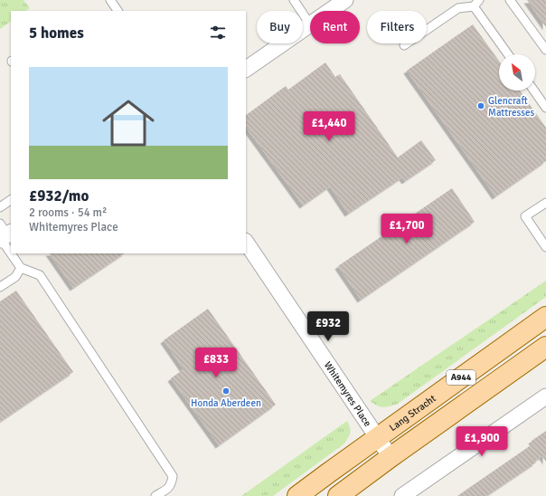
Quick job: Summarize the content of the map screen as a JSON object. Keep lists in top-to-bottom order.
{
  "streets": {
    "main road": ["A944", "Lang Stracht"],
    "street": ["Whitemyres Place"]
  },
  "crossings": [
    ["A944", "Whitemyres Place"],
    ["Whitemyres Place", "Lang Stracht"]
  ],
  "places": ["Glencraft Mattresses", "Honda Aberdeen"],
  "north": "top left",
  "page": {
    "chip": ["Buy", "Rent", "Filters"],
    "heading": "5 homes",
    "list": [
      {
        "name": "£932/mo",
        "note": "2 rooms · 54 m² · Whitemyres Place"
      }
    ],
    "price": [
      "£1,440",
      "£1,700",
      "£932",
      "£833",
      "£1,900"
    ]
  }
}
